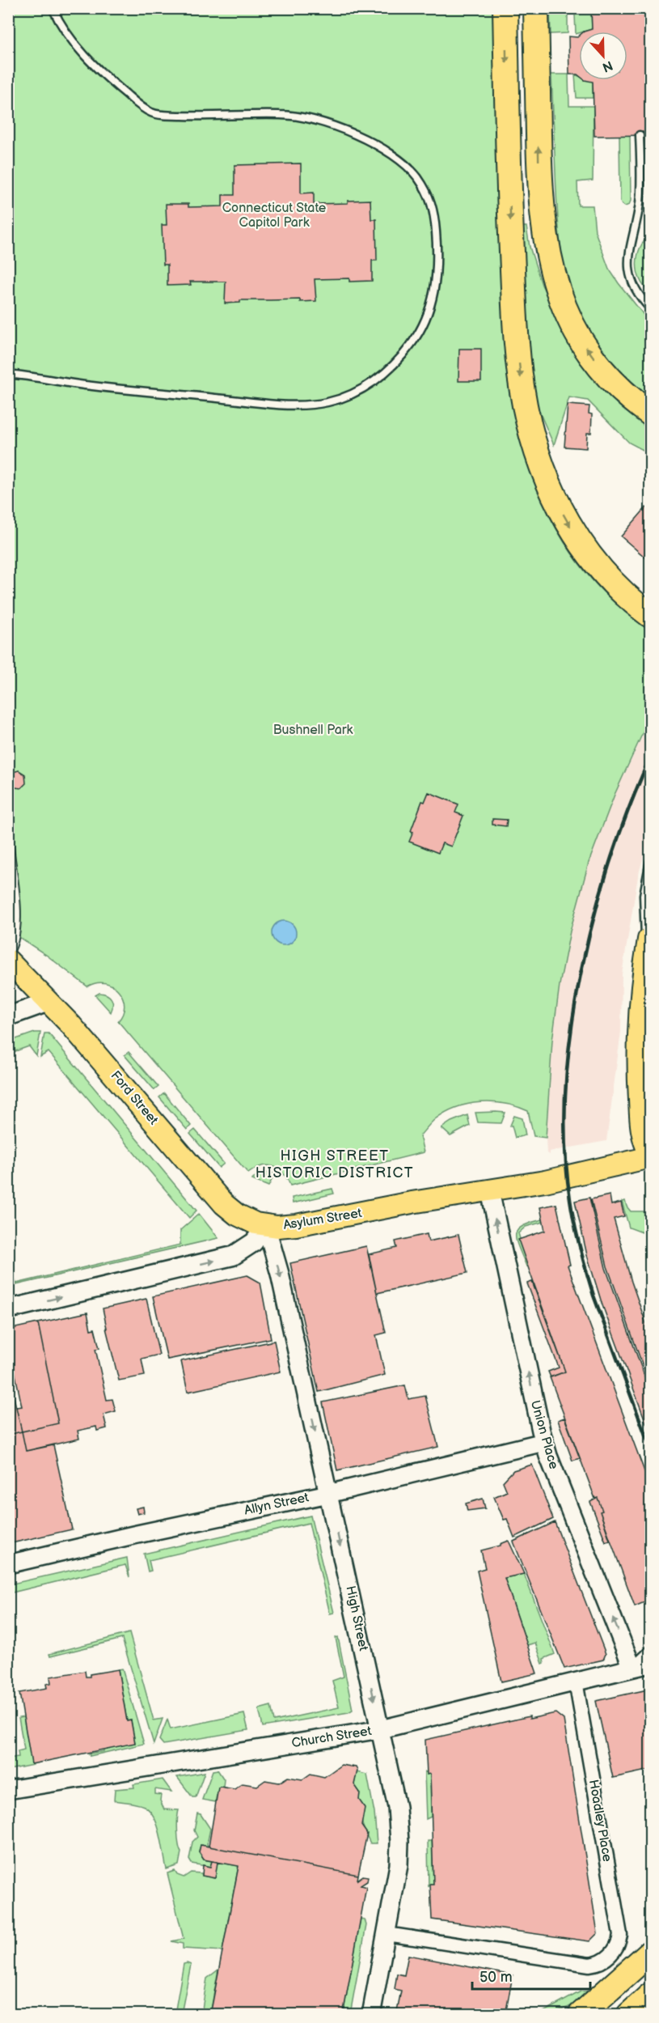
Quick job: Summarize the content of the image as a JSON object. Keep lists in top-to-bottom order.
{
  "streets": {
    "main road": ["Ford Street", "Asylum Street"],
    "street": [
      "Union Place",
      "Allyn Street",
      "High Street",
      "Church Street",
      "Hoadley Place"
    ]
  },
  "crossings": [
    ["Ford Street", "Asylum Street"],
    ["Ford Street", "High Street"],
    ["Asylum Street", "Union Place"],
    ["Asylum Street", "High Street"],
    ["Union Place", "Allyn Street"],
    ["Union Place", "Church Street"],
    ["Allyn Street", "High Street"],
    ["High Street", "Church Street"],
    ["High Street", "Hoadley Place"],
    ["Church Street", "Hoadley Place"]
  ],
  "one_way": ["Asylum Street", "Union Place", "High Street"],
  "districts": ["HIGH STREET HISTORIC DISTRICT"],
  "parks": ["Connecticut State Capitol Park", "Bushnell Park"],
  "scale_bar": "50 m",
  "north": "bottom"
}
